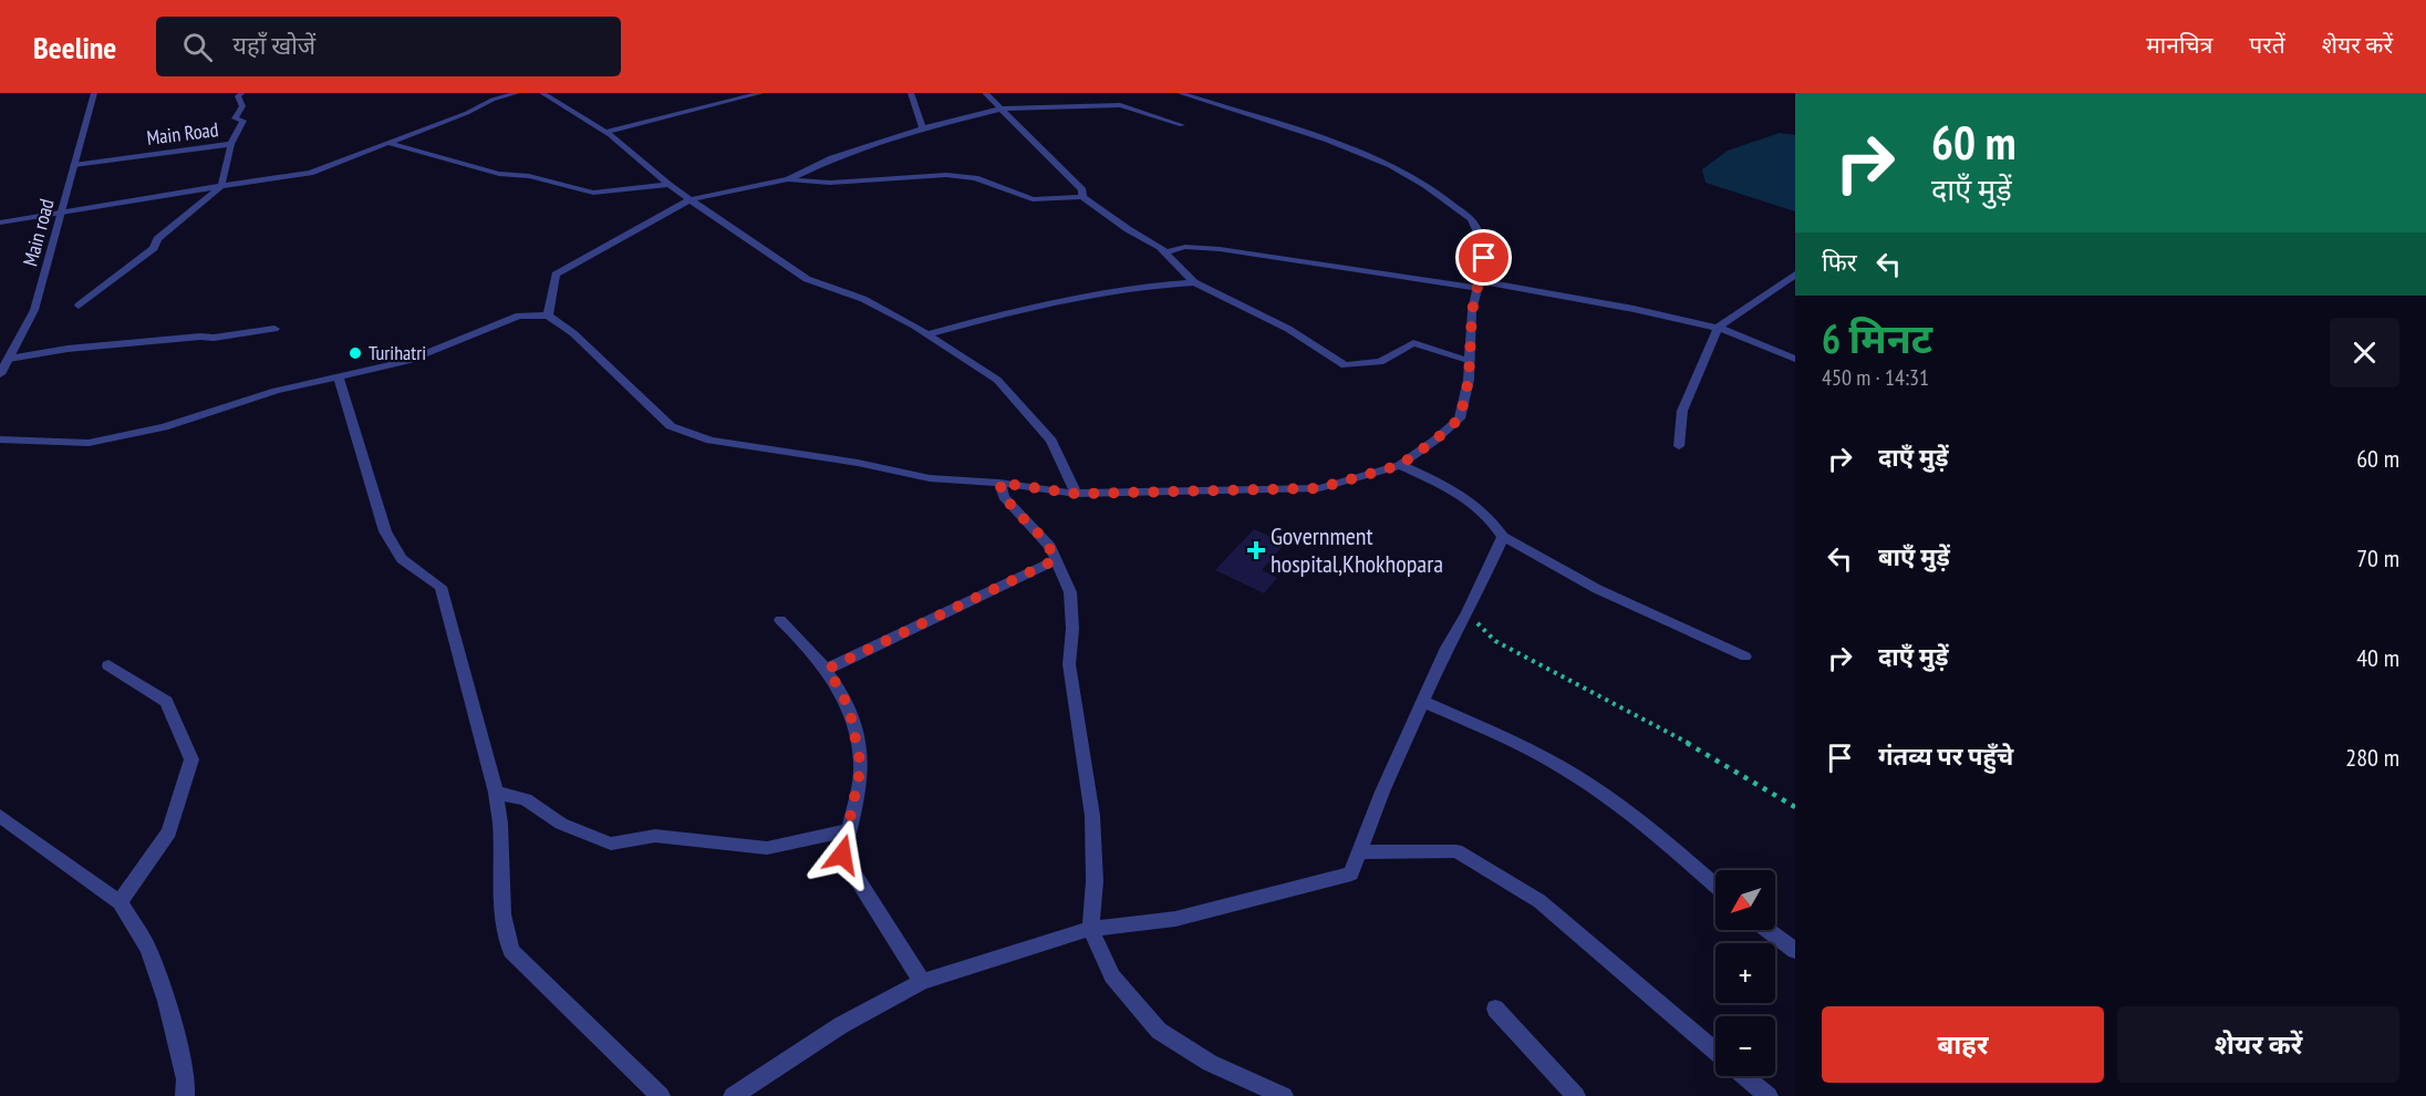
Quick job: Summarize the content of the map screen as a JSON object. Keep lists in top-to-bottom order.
{
  "streets": {
    "street": ["Main Road", "Main road"]
  },
  "crossings": [
    ["Main Road", "Main road"]
  ],
  "places": {
    "other": ["Turihatri"],
    "health": ["Government hospital,Khokhopara"]
  },
  "north": "bottom left",
  "page": {
    "header": "Beeline",
    "search": "यहाँ खोजें",
    "nav": ["मानचित्र", "परतें", "शेयर करें"],
    "turn": ["60 m", "दाएँ मुड़ें"],
    "then": "फिर",
    "heading": ["6 मिनट", "450 m · 14:31"],
    "list": [
      {
        "name": "दाएँ मुड़ें",
        "value": "60 m"
      },
      {
        "name": "बाएँ मुड़ें",
        "value": "70 m"
      },
      {
        "name": "दाएँ मुड़ें",
        "value": "40 m"
      },
      {
        "name": "गंतव्य पर पहुँचे",
        "value": "280 m"
      }
    ],
    "map_buttons": ["+", "−"],
    "buttons": ["बाहर", "शेयर करें"]
  }
}
